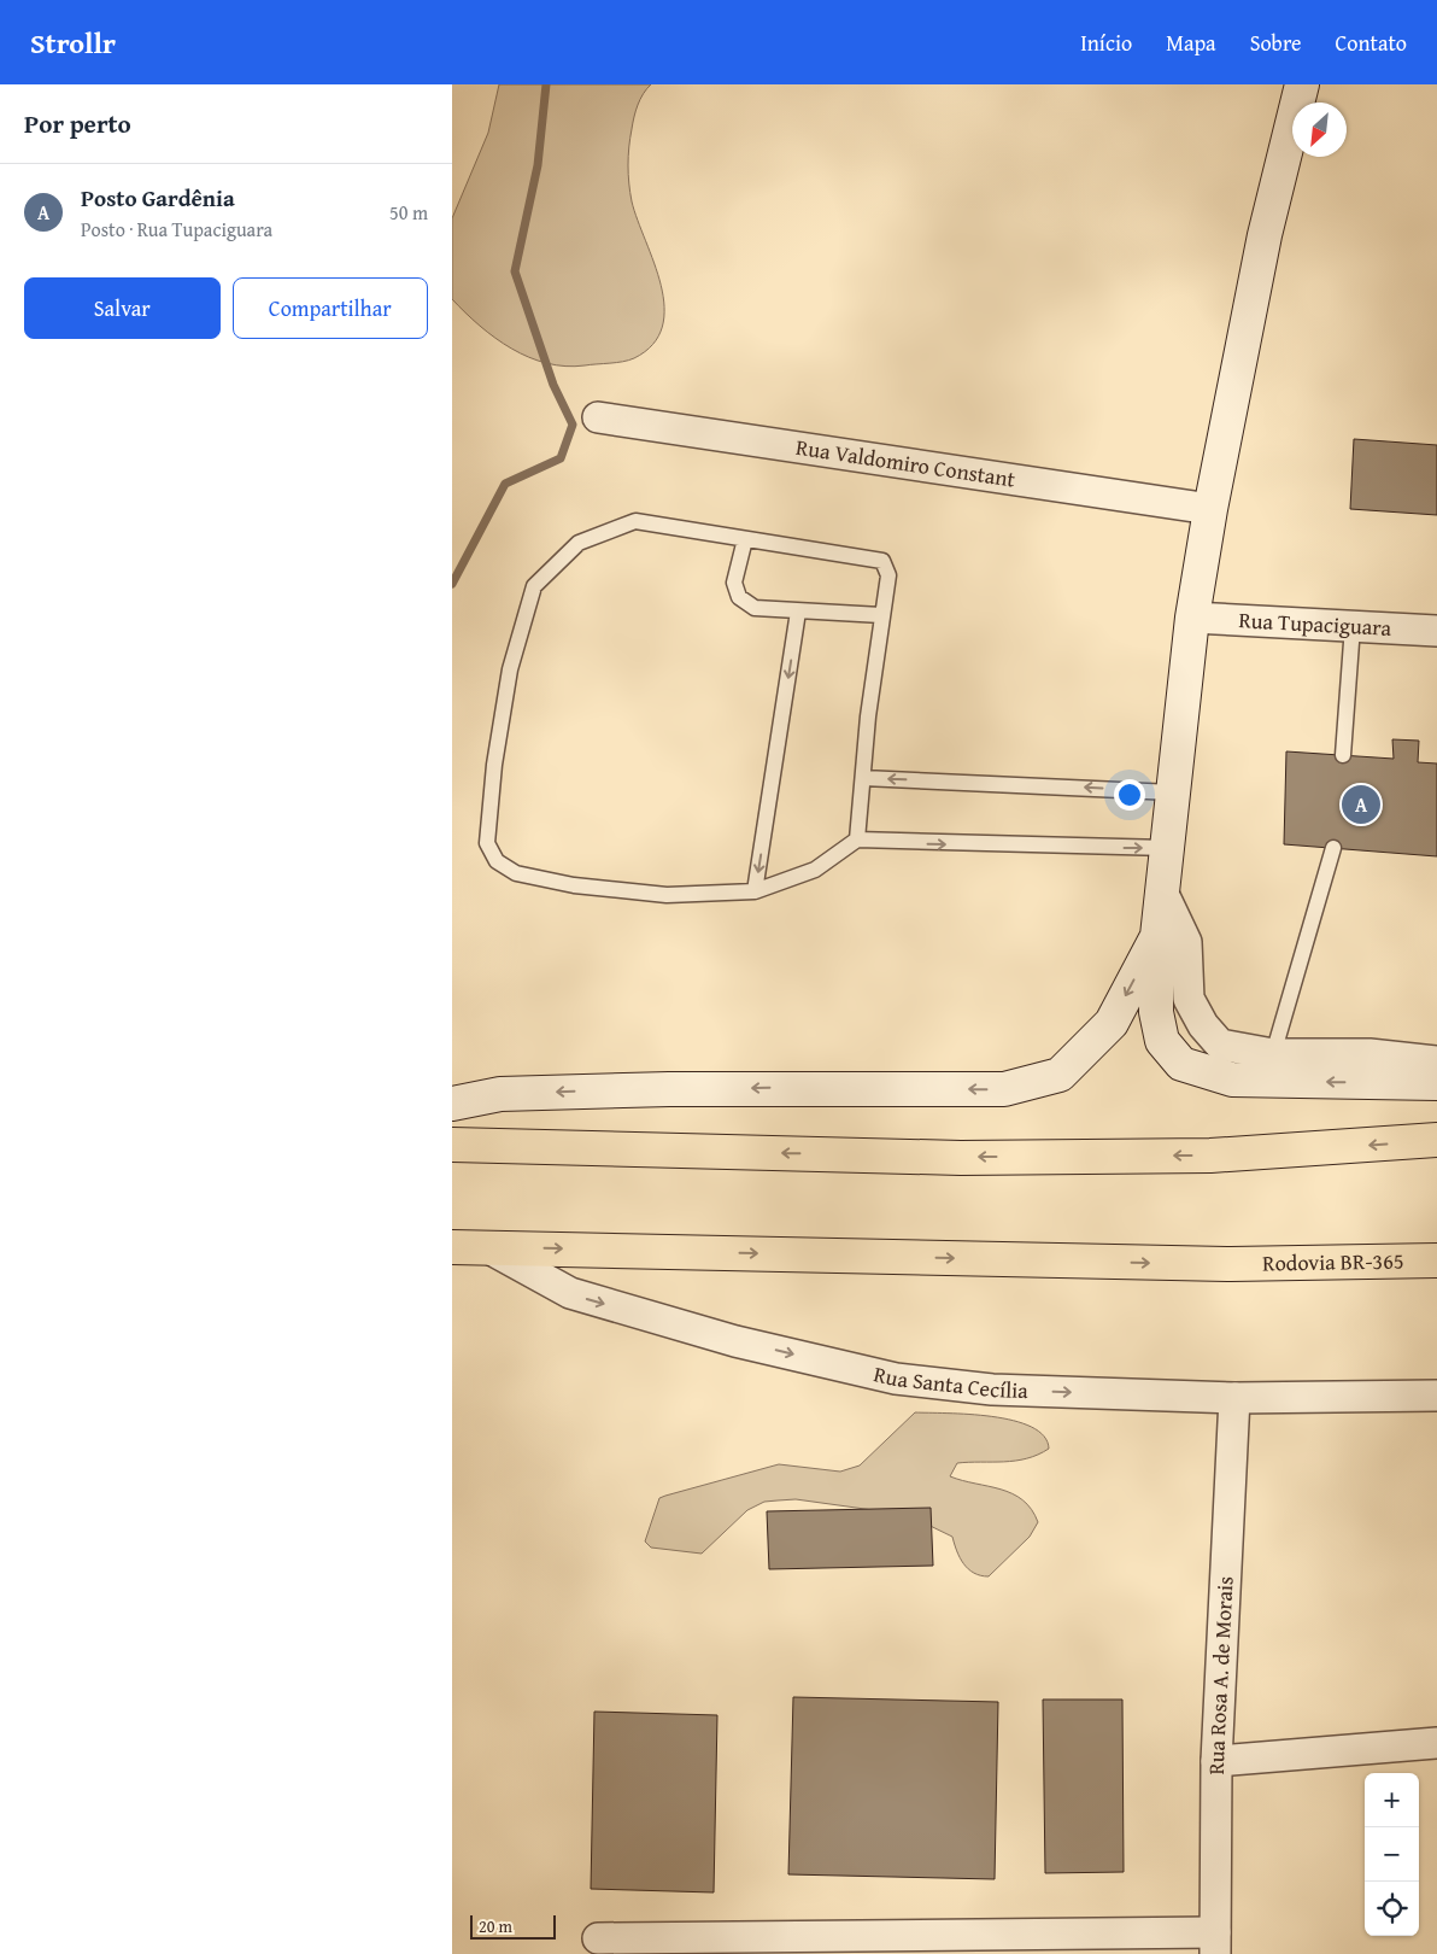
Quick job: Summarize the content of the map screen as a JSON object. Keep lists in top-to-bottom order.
{
  "streets": {
    "main road": ["Rodovia BR-365"],
    "street": [
      "Rua Valdomiro Constant",
      "Rua Tupaciguara",
      "Rua Santa Cecília",
      "Rua Rosa A. de Morais"
    ]
  },
  "crossings": [
    ["Rodovia BR-365", "Rua Santa Cecília"],
    ["Rua Santa Cecília", "Rua Rosa A. de Morais"]
  ],
  "one_way": ["Rua Santa Cecília"],
  "scale_bar": "20 m",
  "north": "bottom left",
  "page": {
    "header": "Strollr",
    "nav": [
      "Início",
      "Mapa",
      "Sobre",
      "Contato"
    ],
    "heading": "Por perto",
    "list": [
      {
        "mark": "A",
        "name": "Posto Gardênia",
        "note": "Posto · Rua Tupaciguara",
        "value": "50 m"
      }
    ],
    "buttons": ["Salvar", "Compartilhar"],
    "pins": "A",
    "map_buttons": ["+", "−"],
    "scale": "20 m"
  }
}
